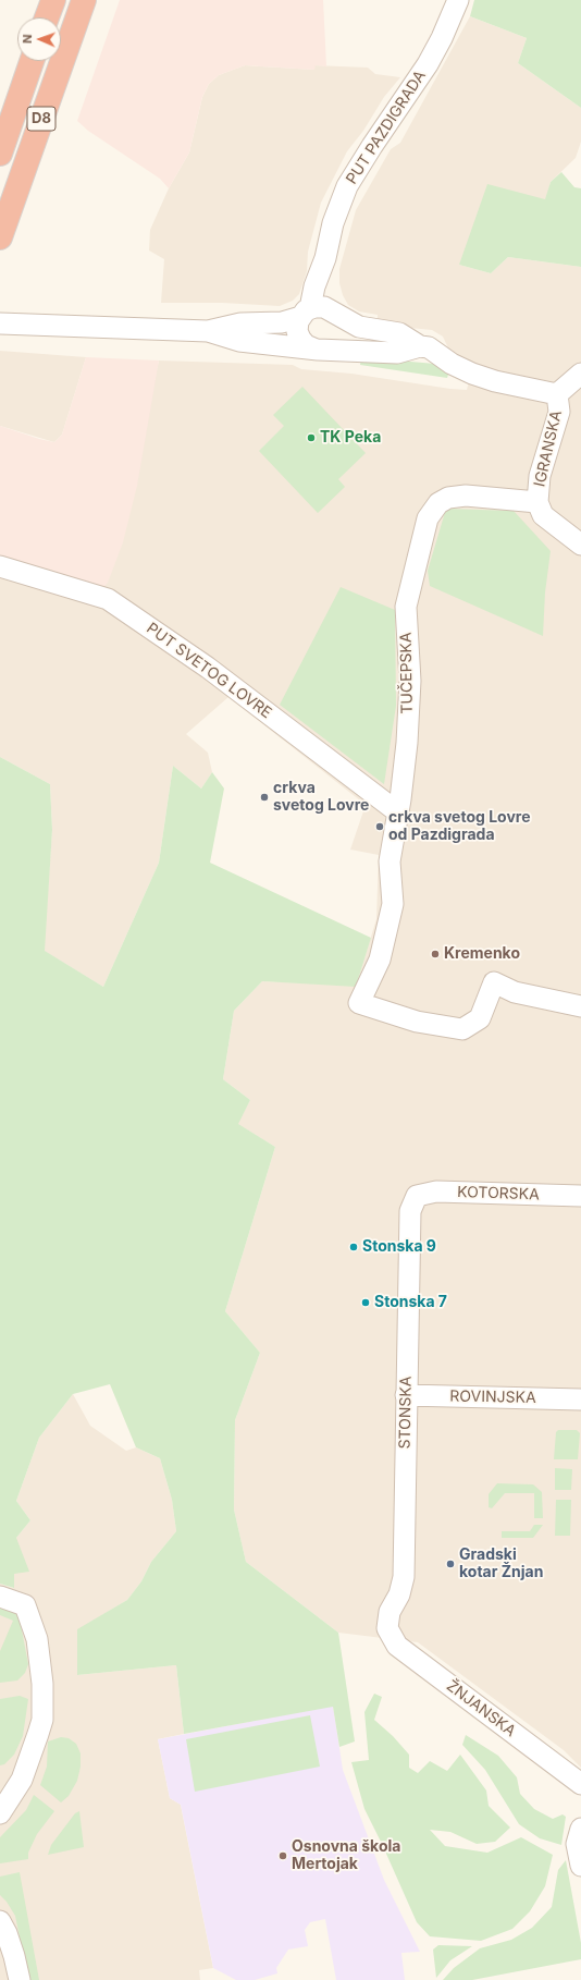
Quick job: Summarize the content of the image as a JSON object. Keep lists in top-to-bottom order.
{
  "streets": {
    "highway": ["D8"],
    "street": [
      "PUT PAZDIGRADA",
      "IGRANSKA",
      "PUT SVETOG LOVRE",
      "TUČEPSKA",
      "KOTORSKA",
      "ROVINJSKA",
      "STONSKA",
      "ŽNJANSKA"
    ]
  },
  "crossings": [
    ["IGRANSKA", "TUČEPSKA"],
    ["PUT SVETOG LOVRE", "TUČEPSKA"],
    ["KOTORSKA", "STONSKA"],
    ["ROVINJSKA", "STONSKA"],
    ["STONSKA", "ŽNJANSKA"]
  ],
  "places": [
    "TK Peka",
    "crkva svetog Lovre",
    "crkva svetog Lovre od Pazdigrada",
    "Kremenko",
    "Stonska 9",
    "Stonska 7",
    "Gradski kotar Žnjan",
    "Osnovna škola Mertojak"
  ],
  "north": "left"
}
